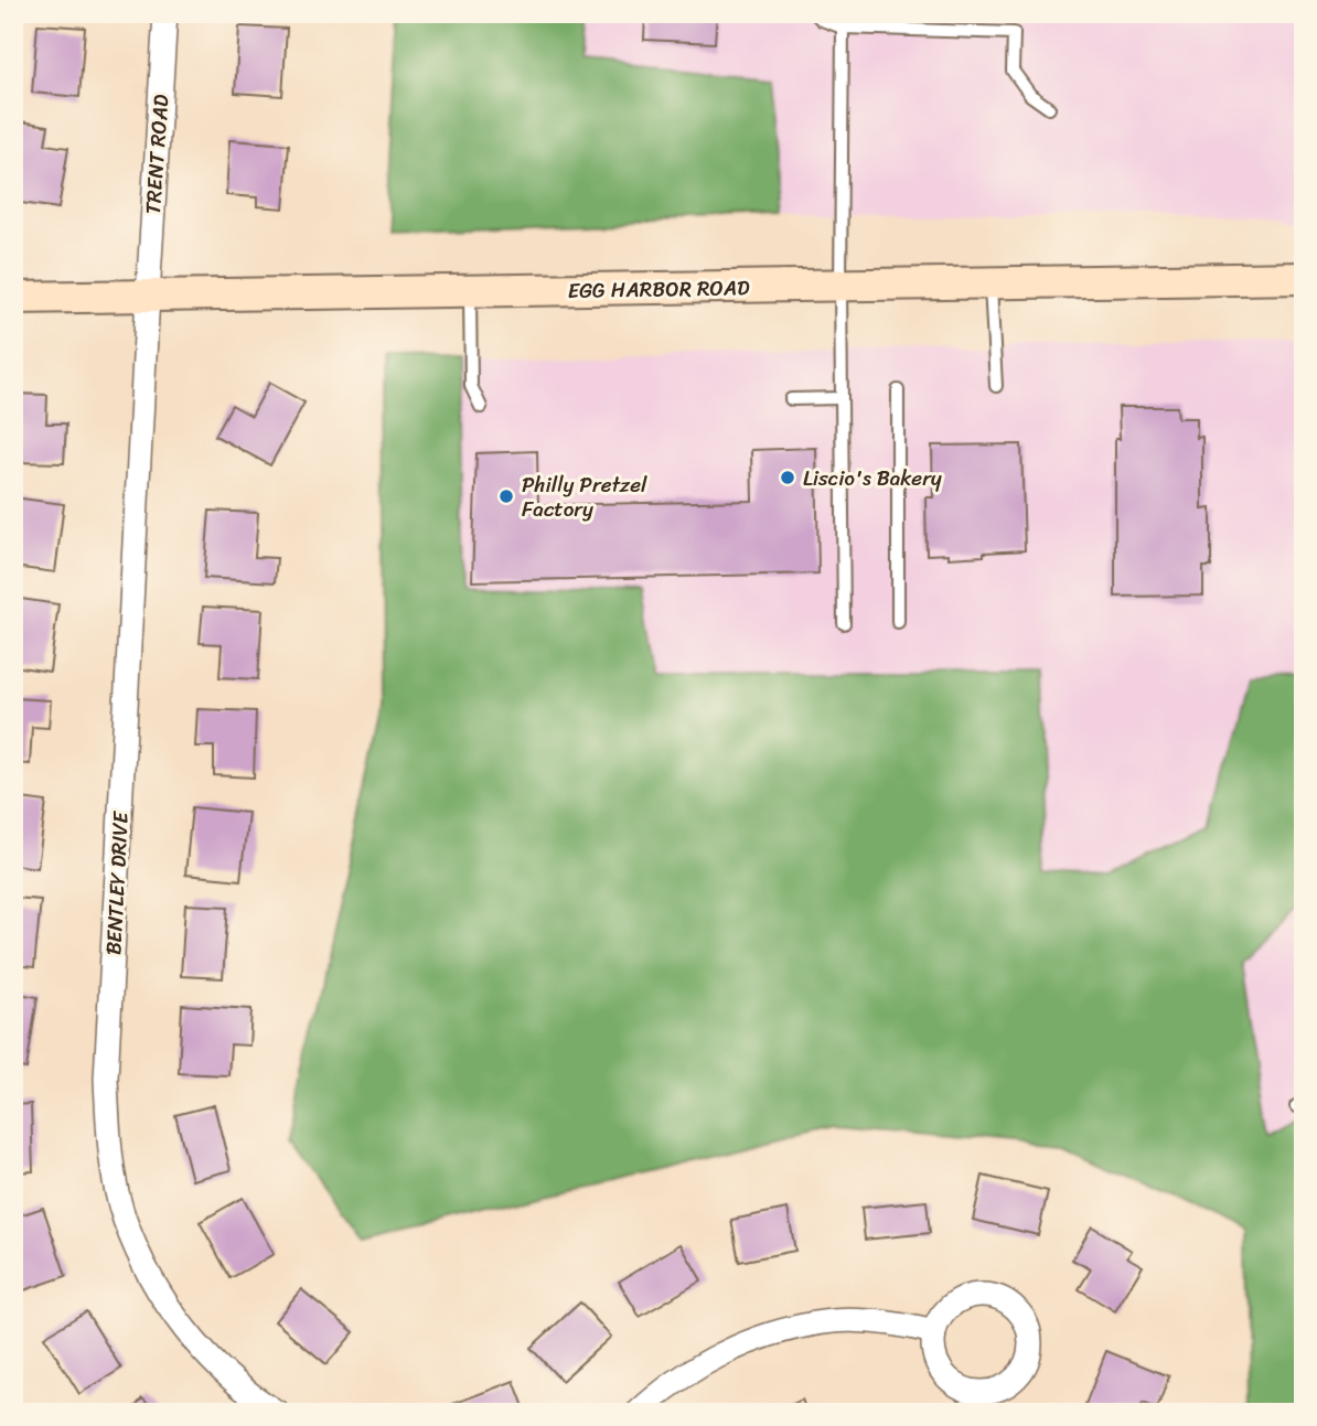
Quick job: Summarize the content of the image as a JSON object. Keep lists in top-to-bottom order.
{
  "streets": {
    "main road": ["EGG HARBOR ROAD"],
    "street": ["TRENT ROAD", "BENTLEY DRIVE"]
  },
  "crossings": [
    ["TRENT ROAD", "EGG HARBOR ROAD"],
    ["TRENT ROAD", "BENTLEY DRIVE"],
    ["EGG HARBOR ROAD", "BENTLEY DRIVE"]
  ],
  "places": ["Liscio's Bakery", "Philly Pretzel Factory"]
}
